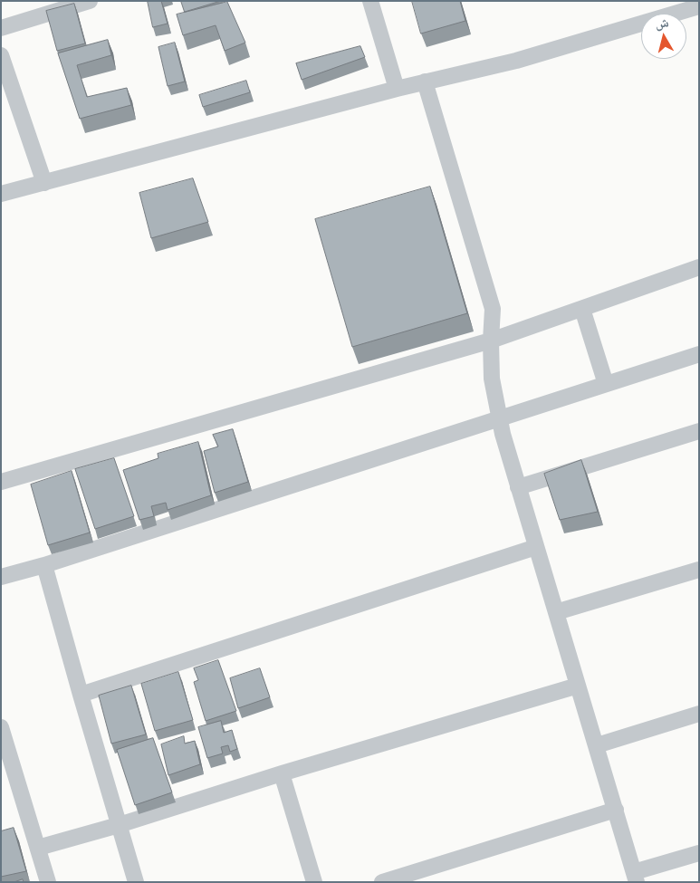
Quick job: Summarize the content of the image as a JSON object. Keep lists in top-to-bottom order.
{
  "north": "top"
}
